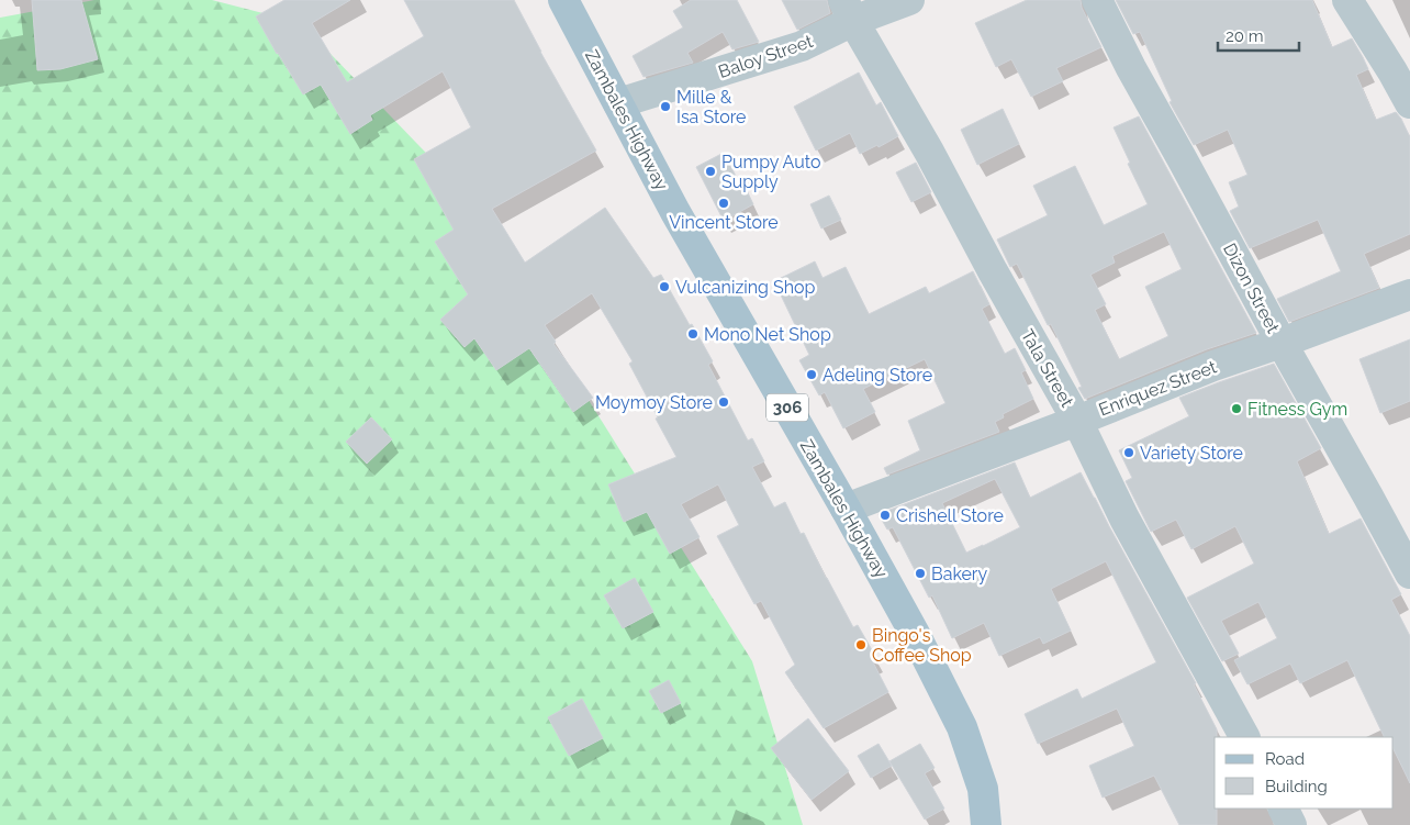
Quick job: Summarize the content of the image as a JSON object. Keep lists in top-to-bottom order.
{
  "streets": {
    "main road": ["Zambales Highway", "306"],
    "street": [
      "Baloy Street",
      "Dizon Street",
      "Tala Street",
      "Enriquez Street"
    ]
  },
  "crossings": [
    ["Baloy Street", "Zambales Highway"],
    ["Baloy Street", "Tala Street"],
    ["Zambales Highway", "Enriquez Street"],
    ["Dizon Street", "Enriquez Street"],
    ["Tala Street", "Enriquez Street"]
  ],
  "places": [
    "Mille & Isa Store",
    "Pumpy Auto Supply",
    "Vincent Store",
    "Vulcanizing Shop",
    "Mono Net Shop",
    "Adeling Store",
    "Moymoy Store",
    "Fitness Gym",
    "Variety Store",
    "Crishell Store",
    "Bakery",
    "Bingo's Coffee Shop"
  ],
  "legend": ["Road", "Building"],
  "scale_bar": "20 m"
}
